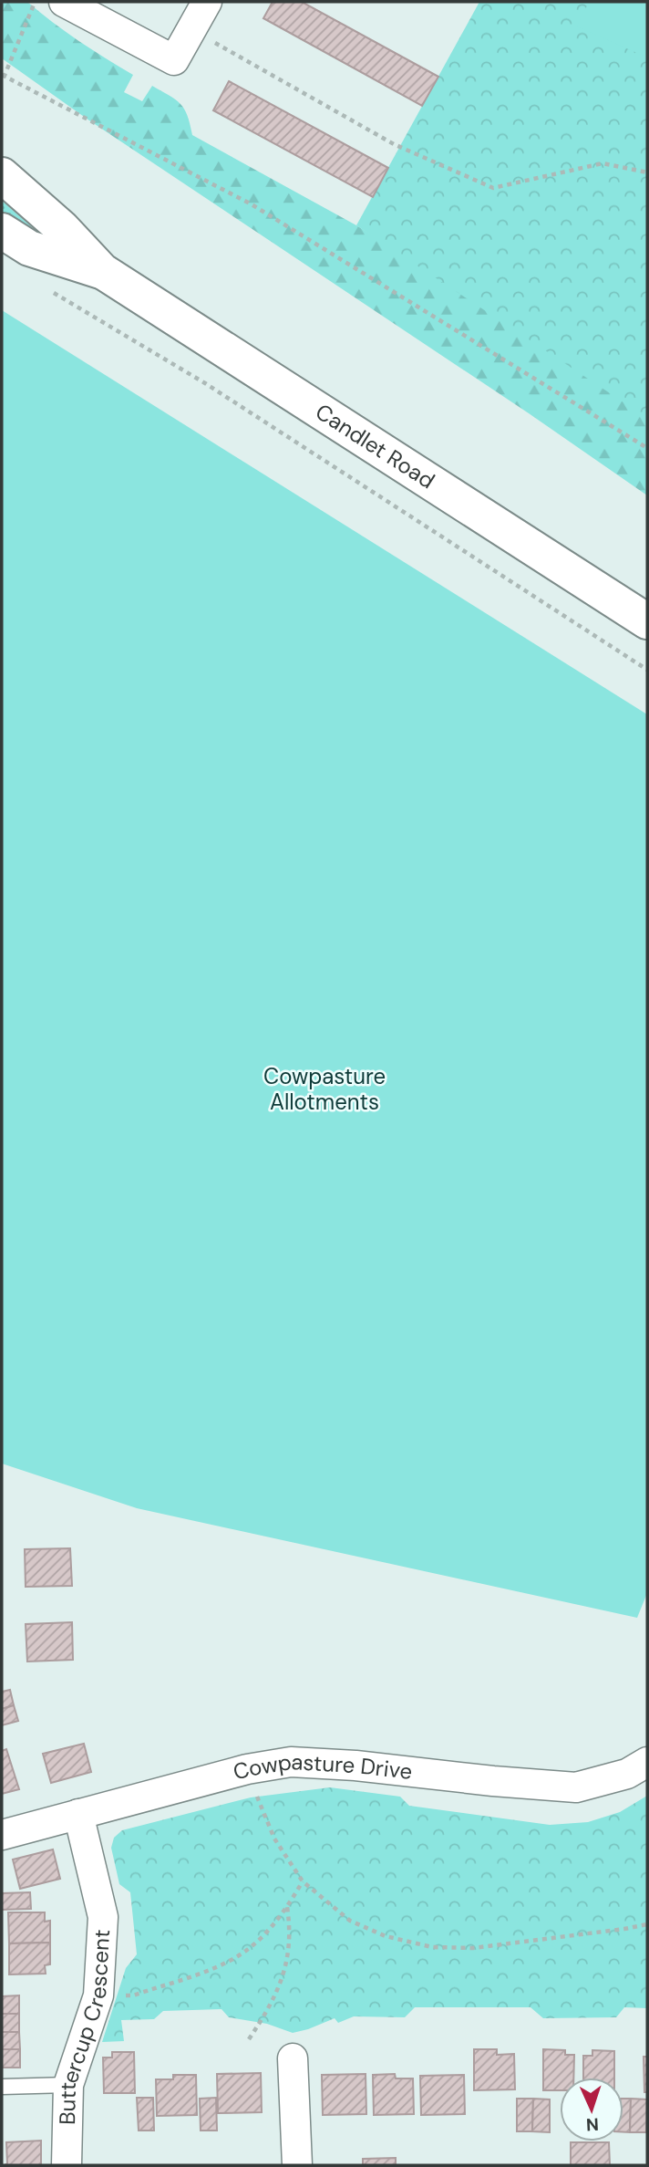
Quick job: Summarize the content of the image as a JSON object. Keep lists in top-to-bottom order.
{
  "streets": {
    "main road": ["Candlet Road"],
    "street": ["Cowpasture Drive", "Buttercup Crescent"]
  },
  "crossings": [
    ["Cowpasture Drive", "Buttercup Crescent"]
  ],
  "parks": ["Cowpasture Allotments"],
  "north": "bottom"
}
